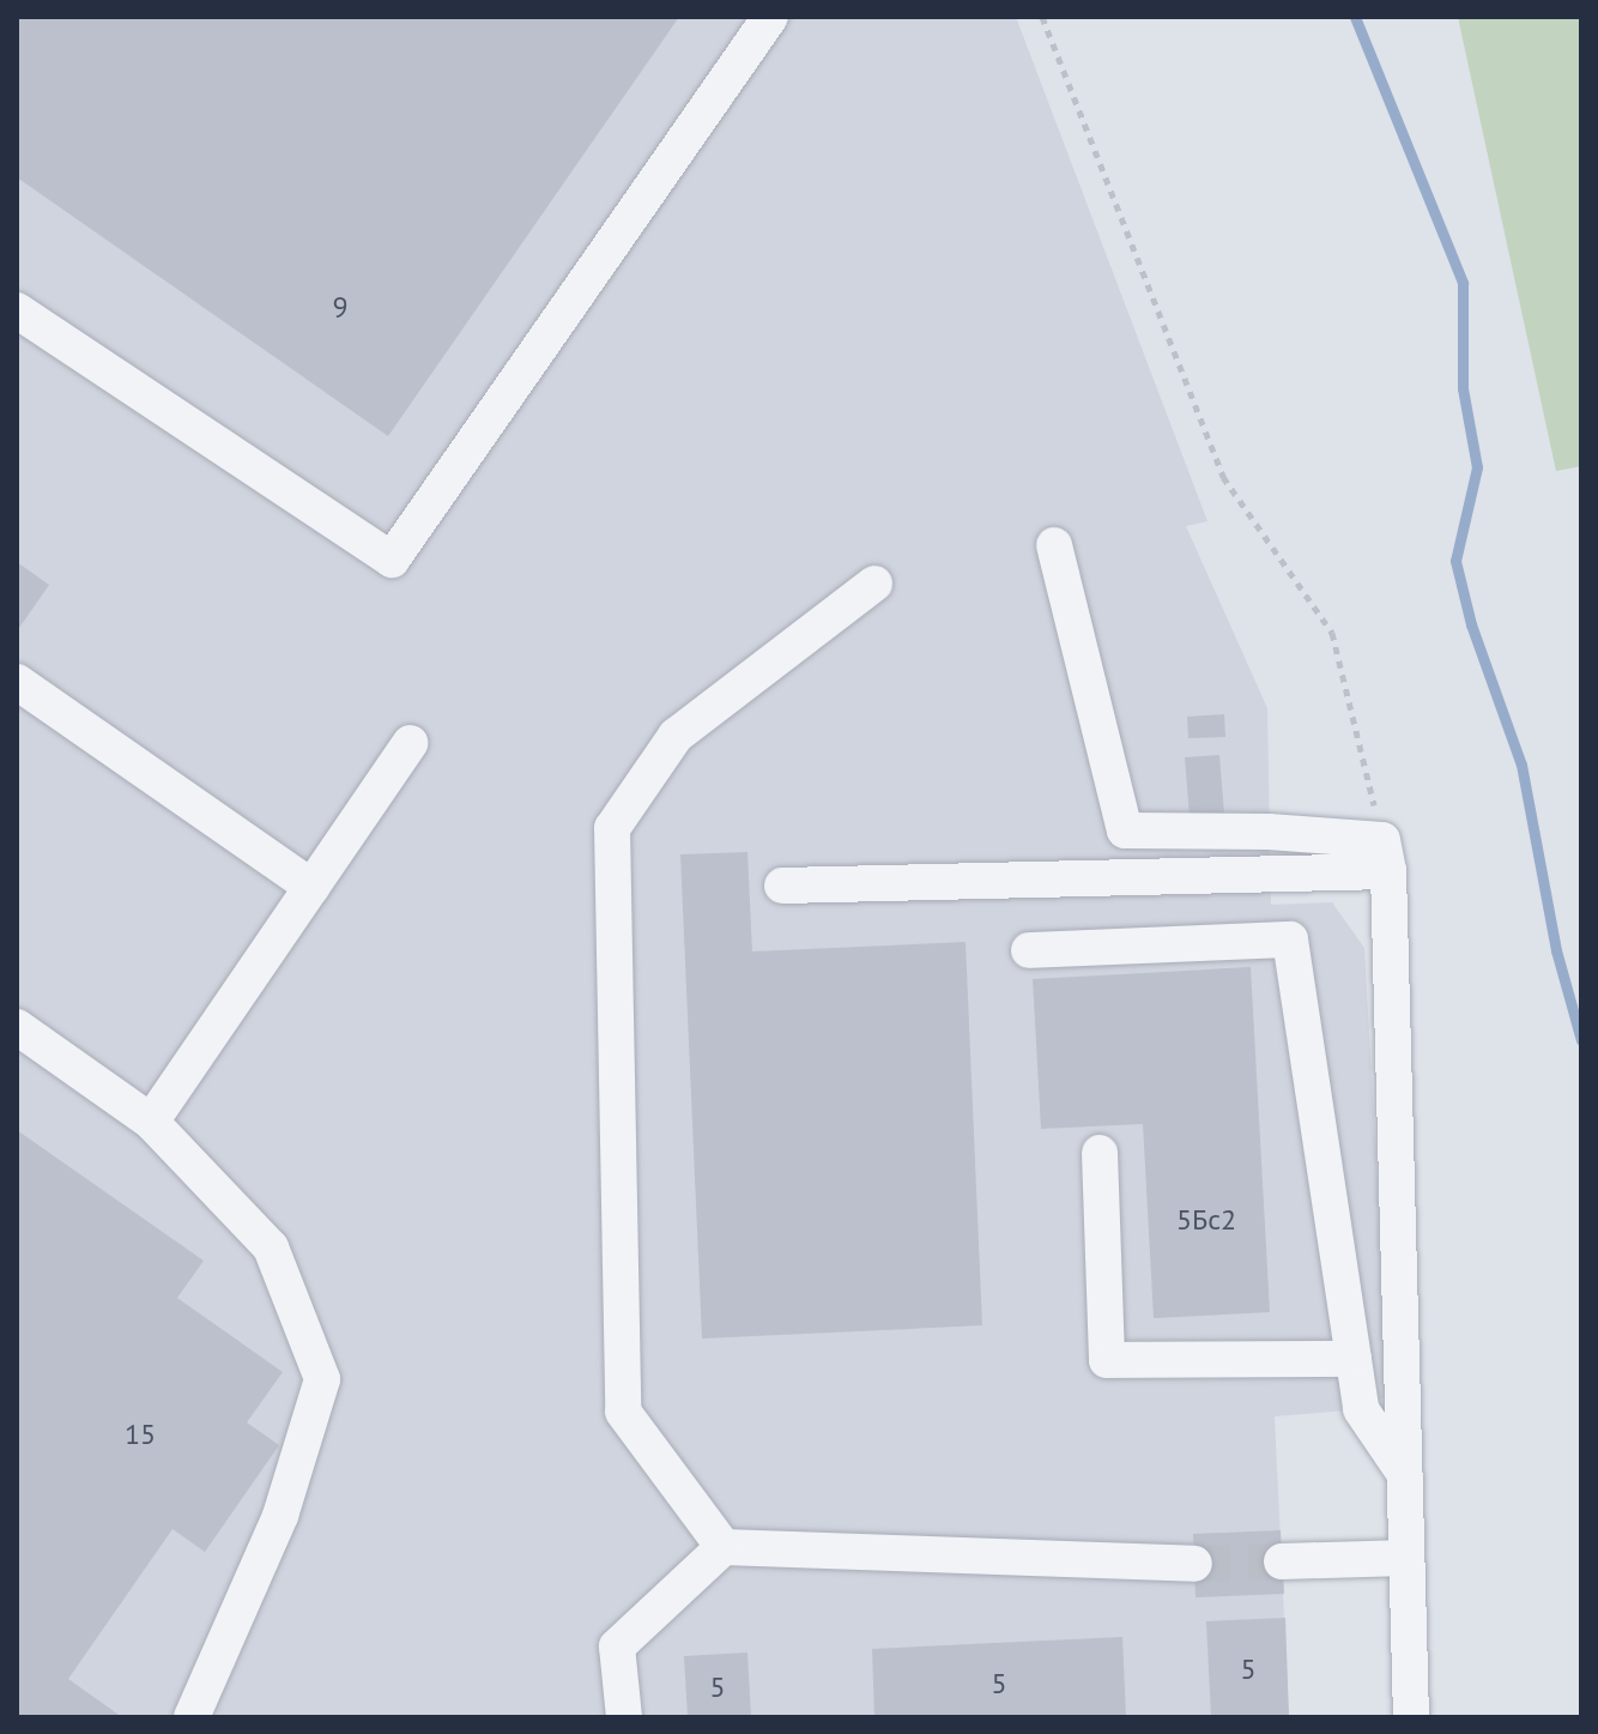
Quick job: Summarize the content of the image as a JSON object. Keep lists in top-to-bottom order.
{
  "house_numbers": [
    "9",
    "5Бс2",
    "15",
    "5",
    "5",
    "5"
  ]
}
